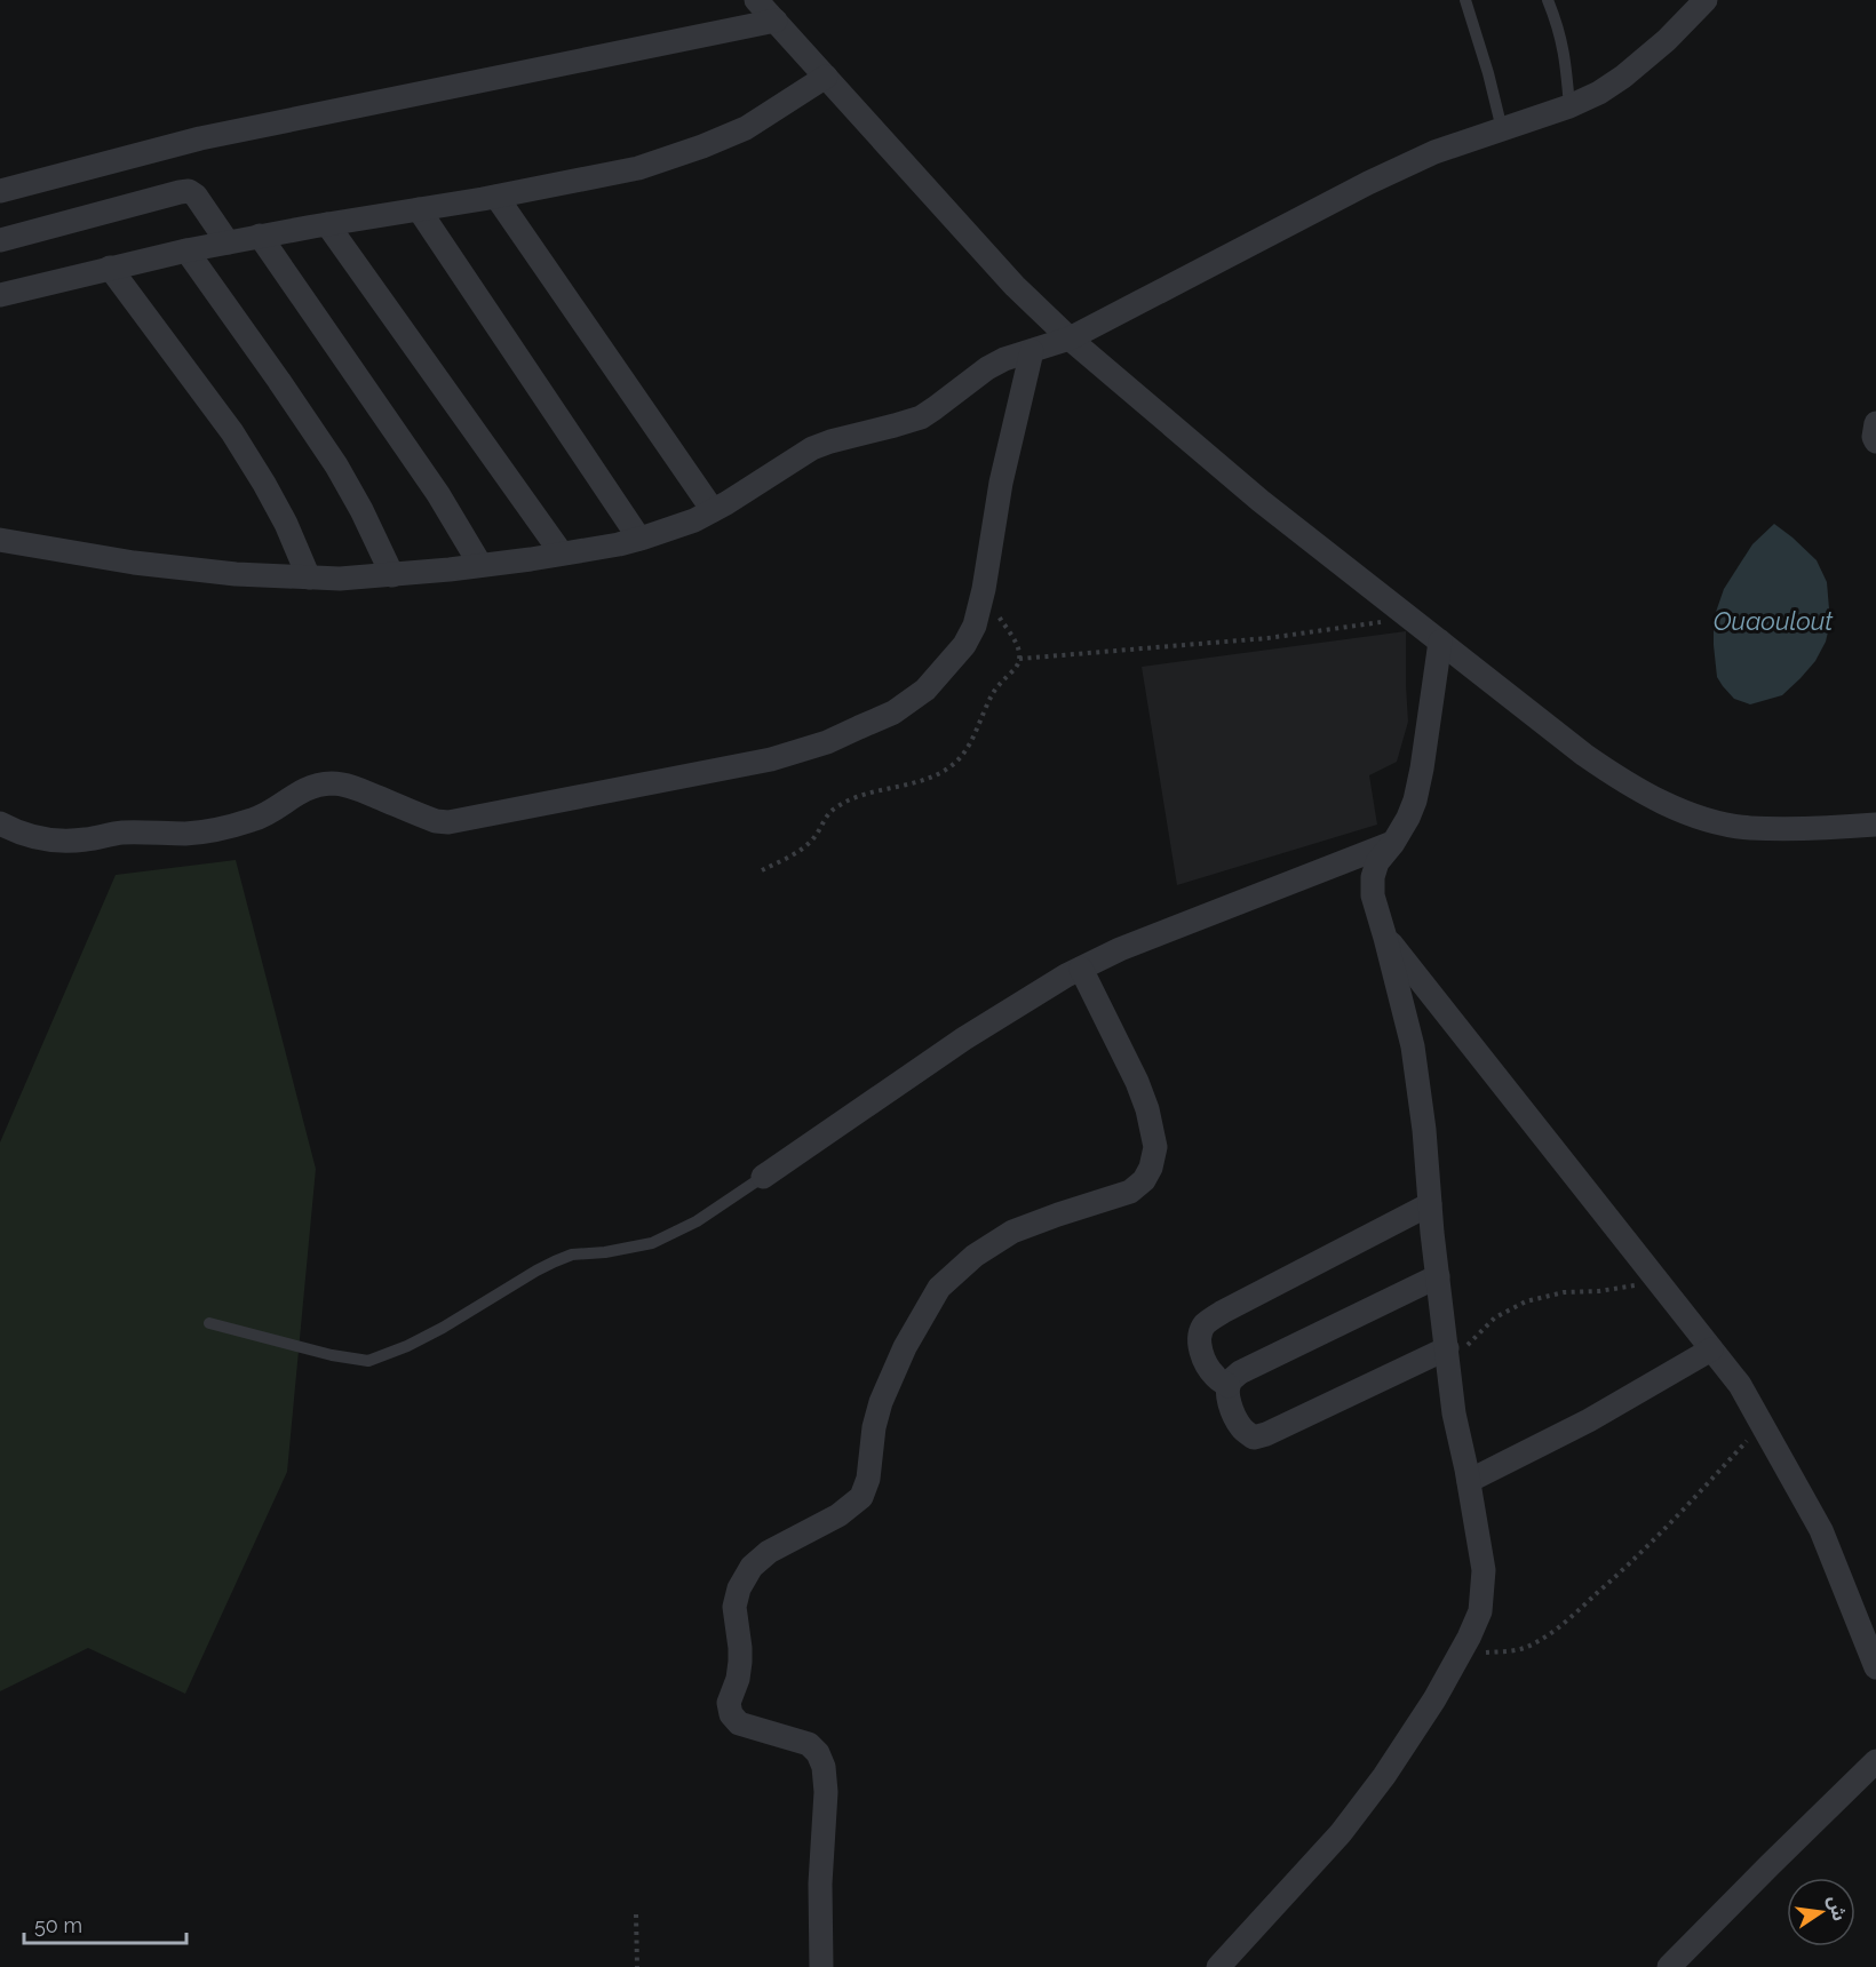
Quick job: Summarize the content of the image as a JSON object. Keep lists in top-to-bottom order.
{
  "water": ["Ouaoulout"],
  "scale_bar": "50 m",
  "north": "right"
}
